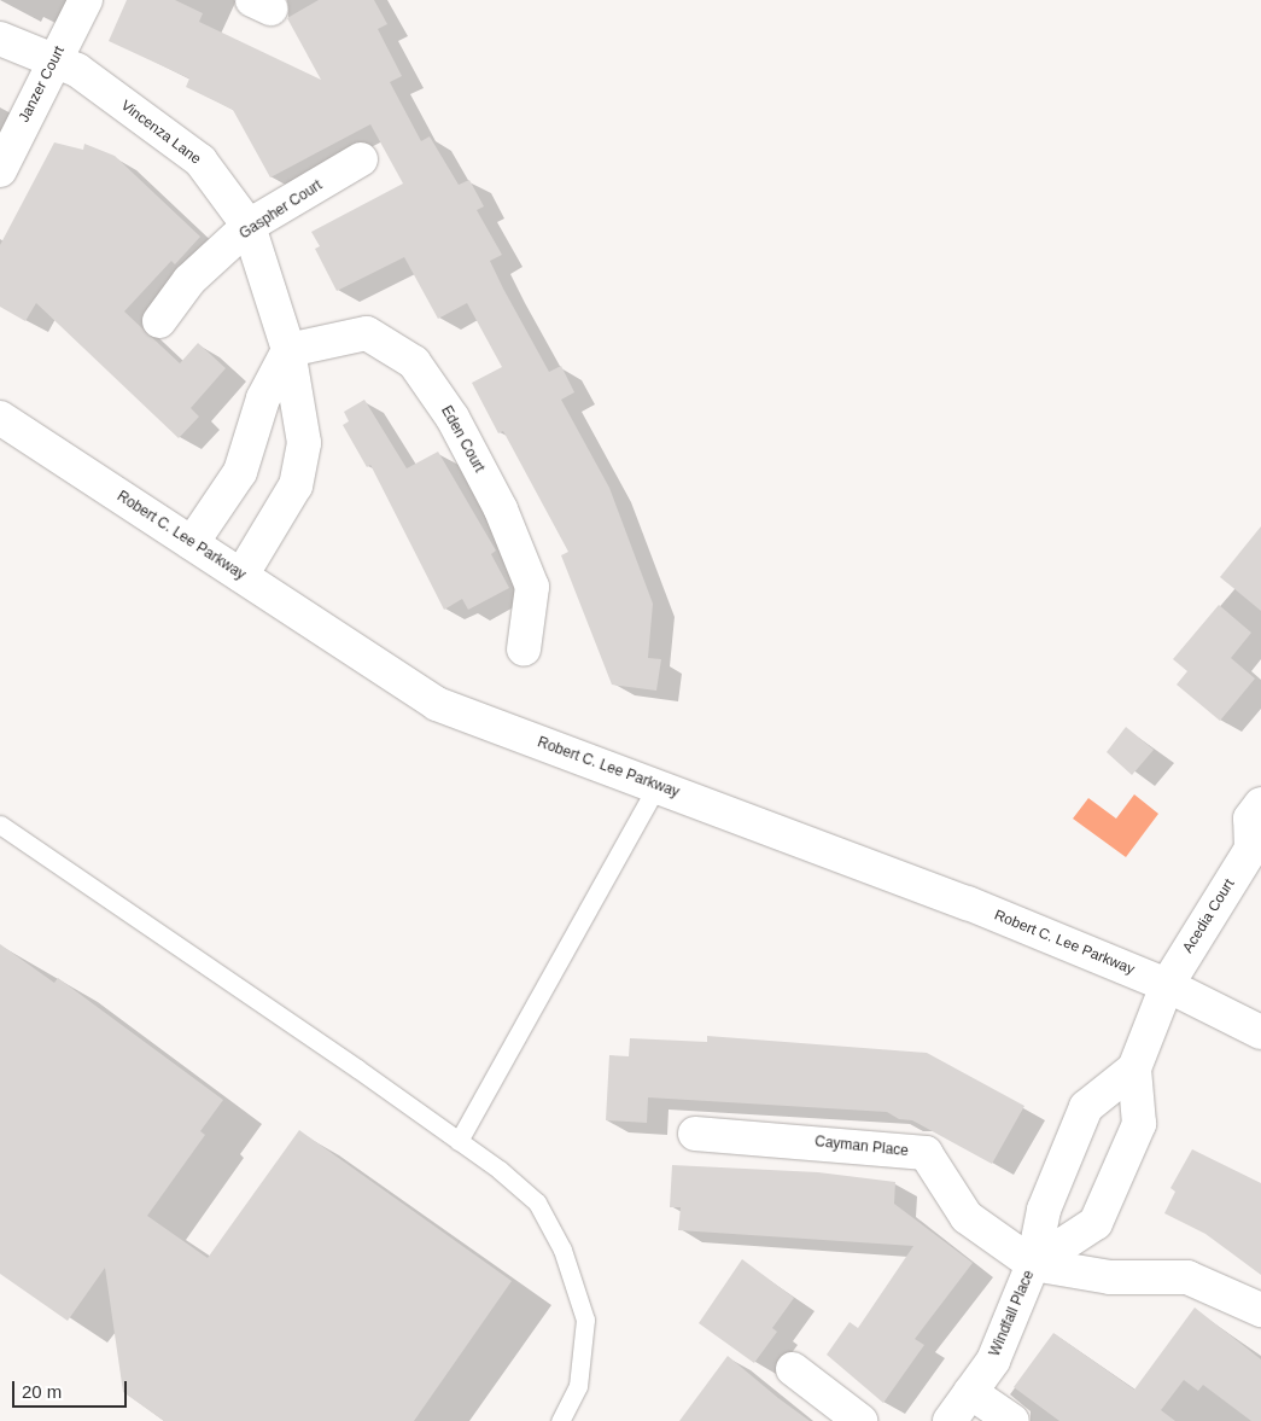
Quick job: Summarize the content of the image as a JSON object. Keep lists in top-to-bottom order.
{
  "streets": {
    "street": [
      "Janzer Court",
      "Vincenza Lane",
      "Gaspher Court",
      "Eden Court",
      "Robert C. Lee Parkway",
      "Acedia Court",
      "Cayman Place",
      "Windfall Place"
    ]
  },
  "crossings": [
    ["Janzer Court", "Vincenza Lane"],
    ["Vincenza Lane", "Gaspher Court"],
    ["Vincenza Lane", "Eden Court"],
    ["Vincenza Lane", "Robert C. Lee Parkway"],
    ["Robert C. Lee Parkway", "Acedia Court"],
    ["Acedia Court", "Windfall Place"],
    ["Cayman Place", "Windfall Place"]
  ],
  "scale_bar": "20 m"
}
